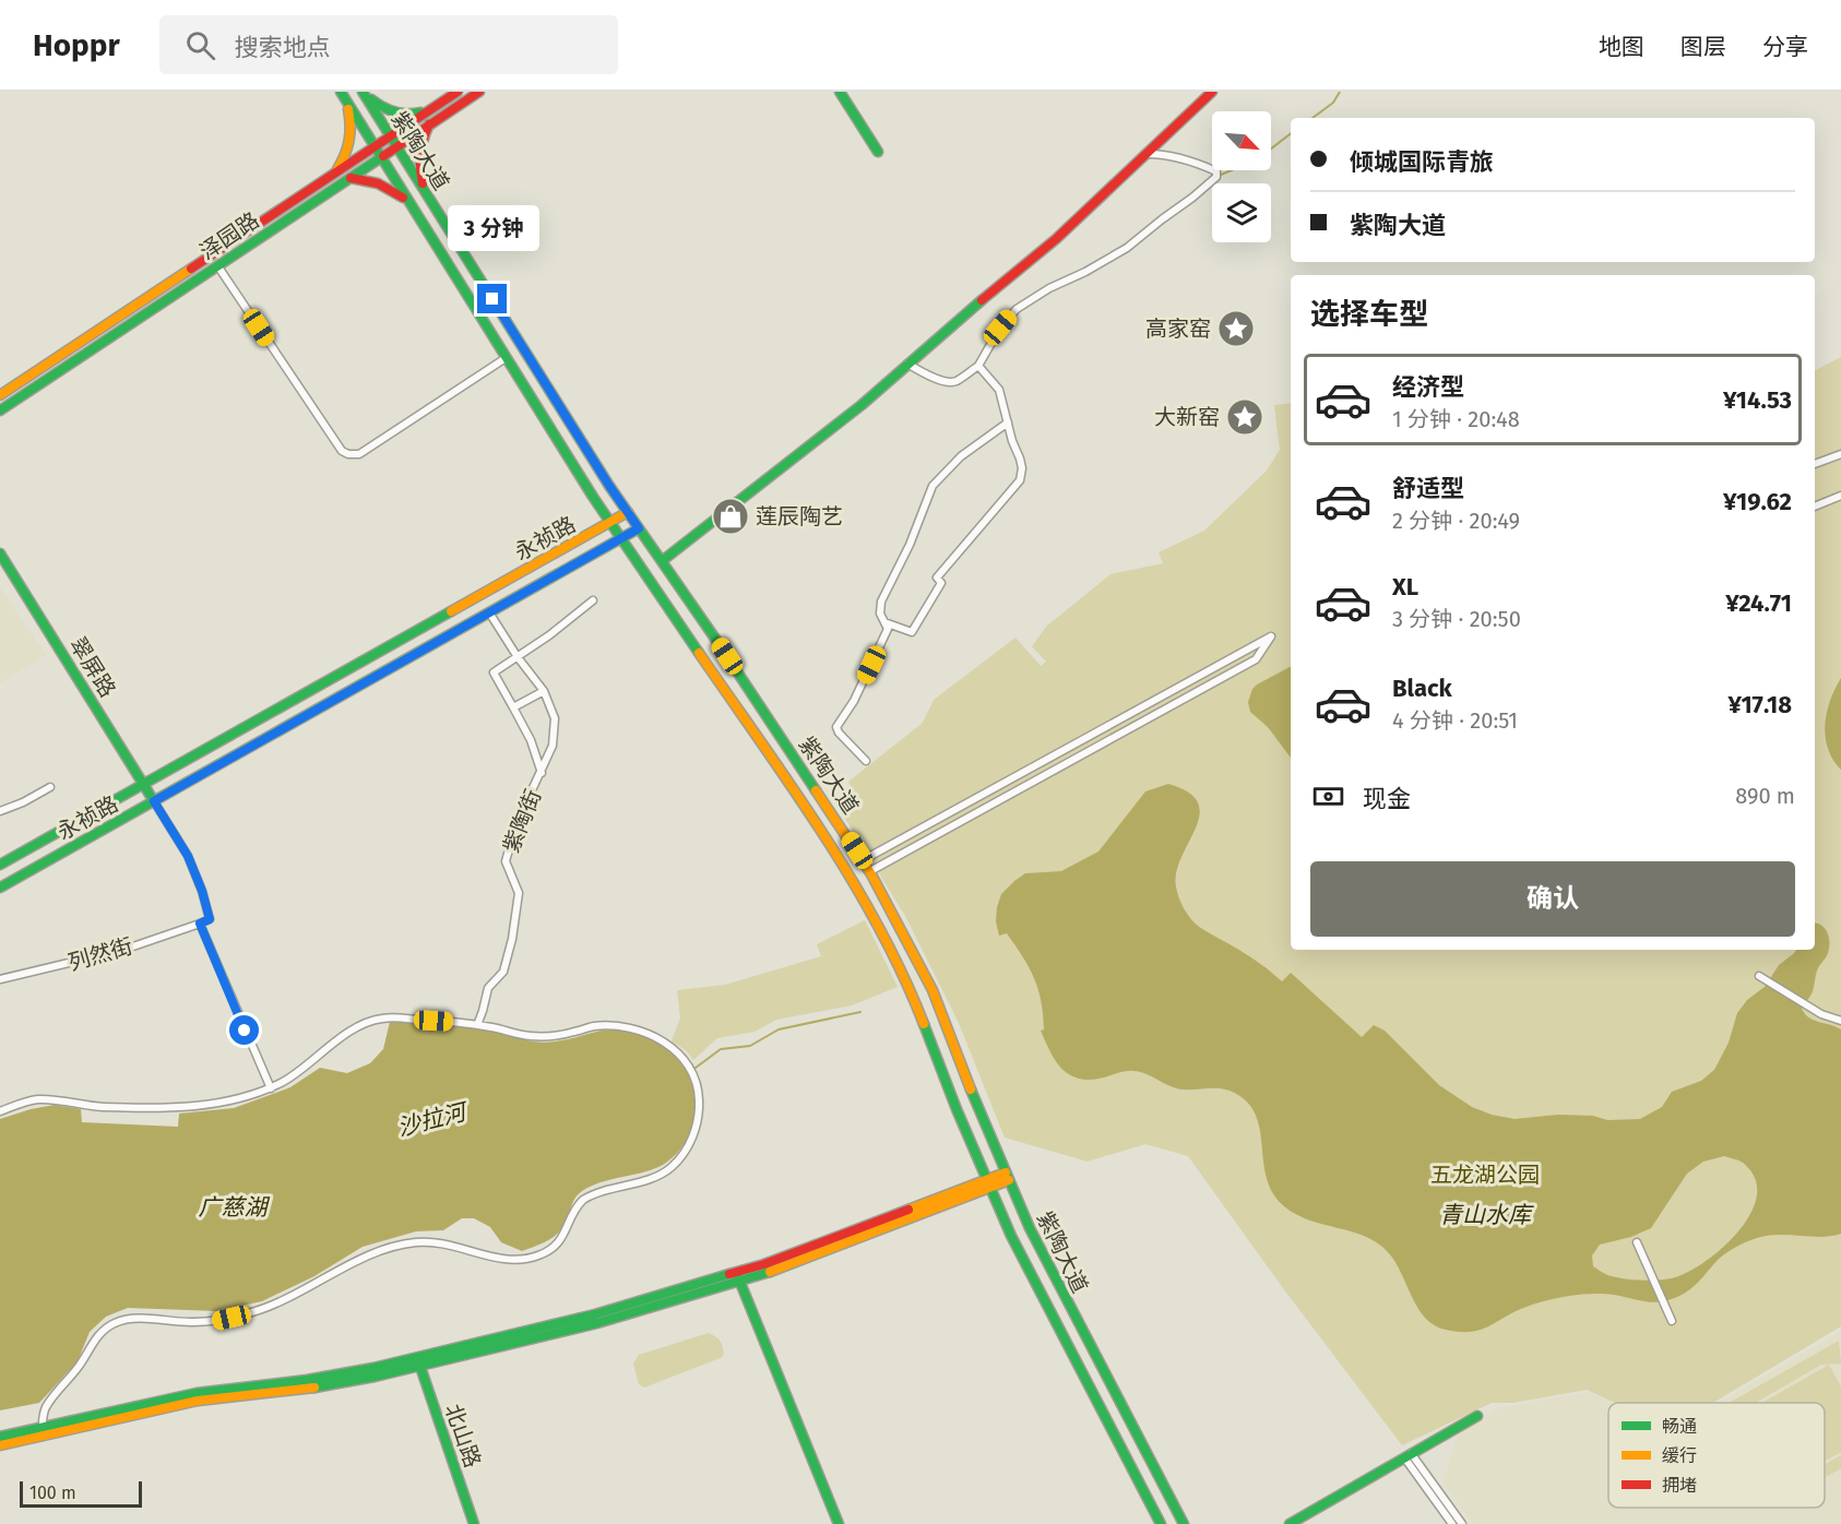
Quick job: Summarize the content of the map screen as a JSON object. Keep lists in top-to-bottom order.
{
  "streets": {
    "main road": [
      "紫陶大道",
      "泽园路",
      "永祯路",
      "翠屏路",
      "北山路"
    ],
    "street": ["紫陶街", "列然街"]
  },
  "crossings": [
    ["紫陶大道", "泽园路"],
    ["紫陶大道", "永祯路"],
    ["永祯路", "翠屏路"],
    ["永祯路", "紫陶街"]
  ],
  "water": ["沙拉河", "广慈湖", "青山水库"],
  "parks": ["五龙湖公园"],
  "places": {
    "place": ["高家窑", "大新窑"],
    "shop": ["莲辰陶艺"]
  },
  "legend": ["畅通", "缓行", "拥堵"],
  "scale_bar": "100 m",
  "north": "bottom right",
  "page": {
    "header": "Hoppr",
    "search": "搜索地点",
    "nav": ["地图", "图层", "分享"],
    "banner": ["倾城国际青旅", "紫陶大道"],
    "bubble": "3 分钟",
    "heading": "选择车型",
    "list": [
      {
        "name": "经济型",
        "note": "1 分钟 · 20:48",
        "value": "¥14.53"
      },
      {
        "name": "舒适型",
        "note": "2 分钟 · 20:49",
        "value": "¥19.62"
      },
      {
        "name": "XL",
        "note": "3 分钟 · 20:50",
        "value": "¥24.71"
      },
      {
        "name": "Black",
        "note": "4 分钟 · 20:51",
        "value": "¥17.18"
      }
    ],
    "pay": ["现金", "890 m"],
    "buttons": "确认",
    "scale": "100 m"
  }
}
